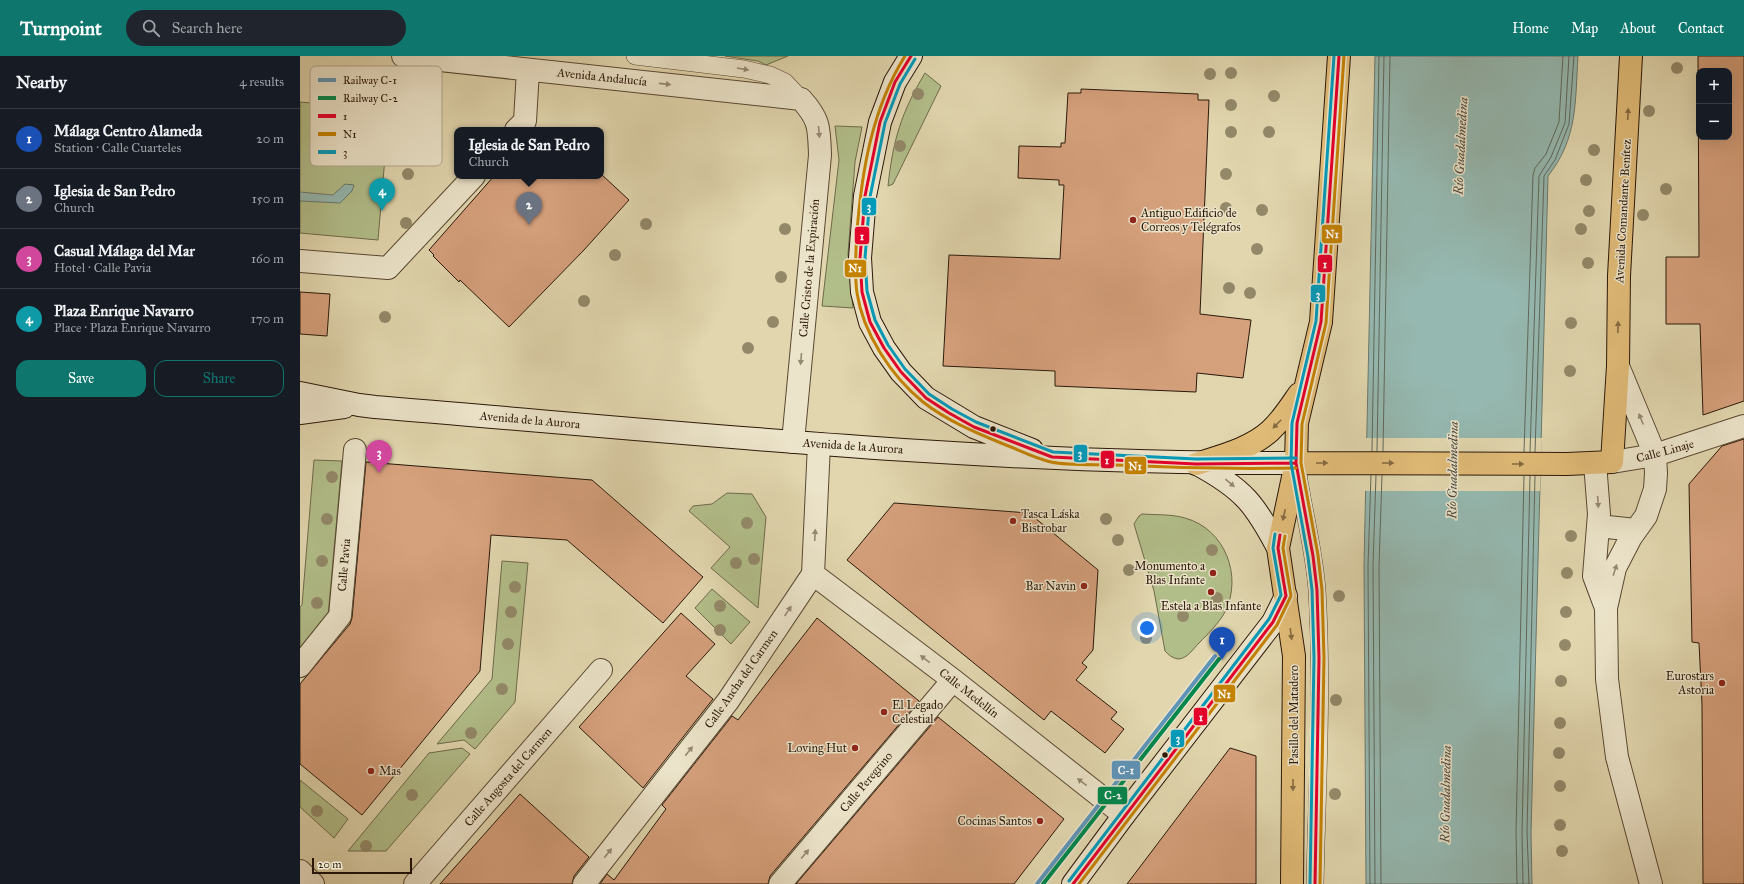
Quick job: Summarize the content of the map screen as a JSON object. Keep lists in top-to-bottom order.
{
  "streets": {
    "main road": ["Avenida Comandante Benítez", "Avenida de la Aurora", "Pasillo del Matadero"],
    "street": [
      "Avenida Andalucía",
      "Calle Cristo de la Expiración",
      "Calle Linaje",
      "Calle Pavia",
      "Calle Ancha del Carmen",
      "Calle Medellín",
      "Calle Angosta del Carmen",
      "Calle Peregrino"
    ]
  },
  "crossings": [
    ["Avenida Andalucía", "Calle Cristo de la Expiración"],
    ["Avenida Comandante Benítez", "Avenida de la Aurora"],
    ["Avenida Comandante Benítez", "Calle Linaje"],
    ["Calle Cristo de la Expiración", "Avenida de la Aurora"],
    ["Avenida de la Aurora", "Calle Linaje"],
    ["Avenida de la Aurora", "Pasillo del Matadero"],
    ["Calle Ancha del Carmen", "Calle Medellín"],
    ["Calle Medellín", "Calle Peregrino"]
  ],
  "one_way": [
    "Avenida Andalucía",
    "Calle Cristo de la Expiración",
    "Calle Ancha del Carmen",
    "Calle Medellín",
    "Calle Peregrino"
  ],
  "water": ["Río Guadalmedina"],
  "places": [
    "Antiguo Edificio de Correos y Telégrafos",
    "Tasca Láska Bistrobar",
    "Monumento a Blas Infante",
    "Bar Navin",
    "Estela a Blas Infante",
    "Eurostars Astoria",
    "El Legado Celestial",
    "Loving Hut",
    "Mas",
    "Cocinas Santos"
  ],
  "lines": [
    "transit line 1",
    "transit line N1",
    "transit line 3",
    "rail line C-1",
    "rail line C-2"
  ],
  "legend": [
    "Railway C-1",
    "Railway C-2",
    "1",
    "N1",
    "3"
  ],
  "scale_bar": "20 m",
  "page": {
    "header": "Turnpoint",
    "search": "Search here",
    "nav": [
      "Home",
      "Map",
      "About",
      "Contact"
    ],
    "heading": ["Nearby", "4 results"],
    "map_buttons": ["+", "−"],
    "list": [
      {
        "mark": "1",
        "name": "Málaga Centro Alameda",
        "note": "Station · Calle Cuarteles",
        "value": "20 m"
      },
      {
        "mark": "2",
        "name": "Iglesia de San Pedro",
        "note": "Church",
        "value": "150 m"
      },
      {
        "mark": "3",
        "name": "Casual Málaga del Mar",
        "note": "Hotel · Calle Pavia",
        "value": "160 m"
      },
      {
        "mark": "4",
        "name": "Plaza Enrique Navarro",
        "note": "Place · Plaza Enrique Navarro",
        "value": "170 m"
      }
    ],
    "popup": ["Iglesia de San Pedro", "Church"],
    "pins": [
      "4",
      "2",
      "3",
      "1"
    ],
    "buttons": ["Save", "Share"],
    "scale": "20 m"
  }
}
